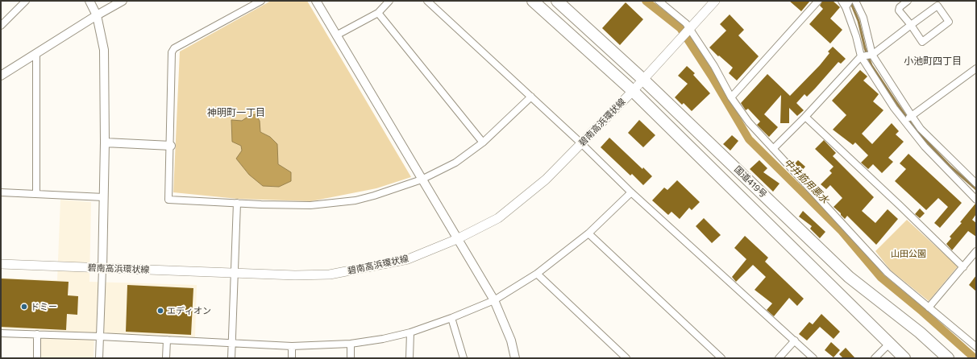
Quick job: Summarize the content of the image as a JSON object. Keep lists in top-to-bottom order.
{
  "streets": {
    "highway": ["国道419号"],
    "main road": ["碧南高浜環状線"]
  },
  "crossings": [
    ["碧南高浜環状線", "国道419号"]
  ],
  "districts": ["小池町四丁目", "神明町一丁目"],
  "water": ["中井筋用悪水"],
  "parks": ["山田公園"],
  "places": ["ドミー", "エディオン"]
}
